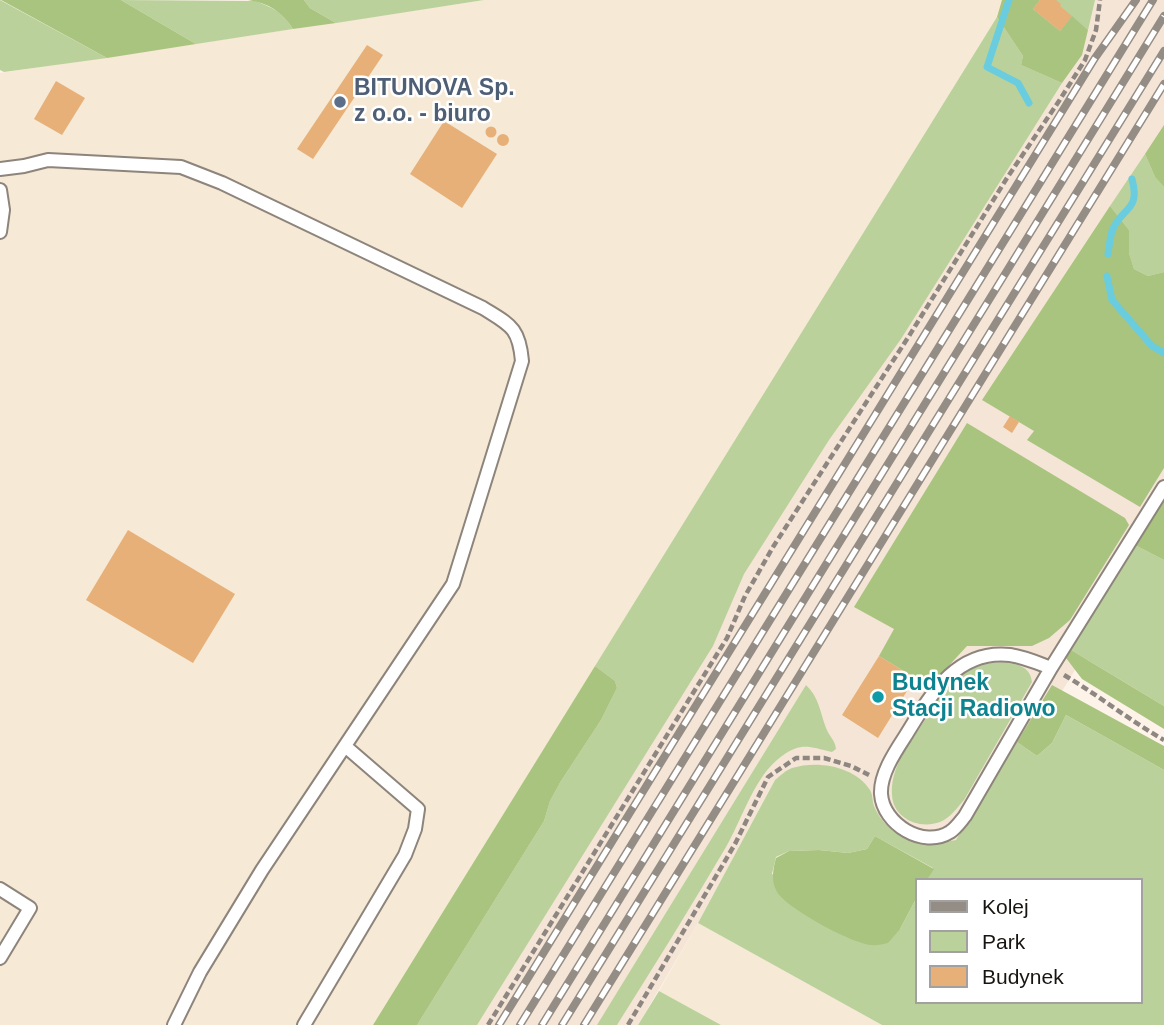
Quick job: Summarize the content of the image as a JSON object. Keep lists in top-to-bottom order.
{
  "places": ["BITUNOVA Sp. z o.o. - biuro", "Budynek Stacji Radiowo"],
  "legend": ["Kolej", "Park", "Budynek"]
}
